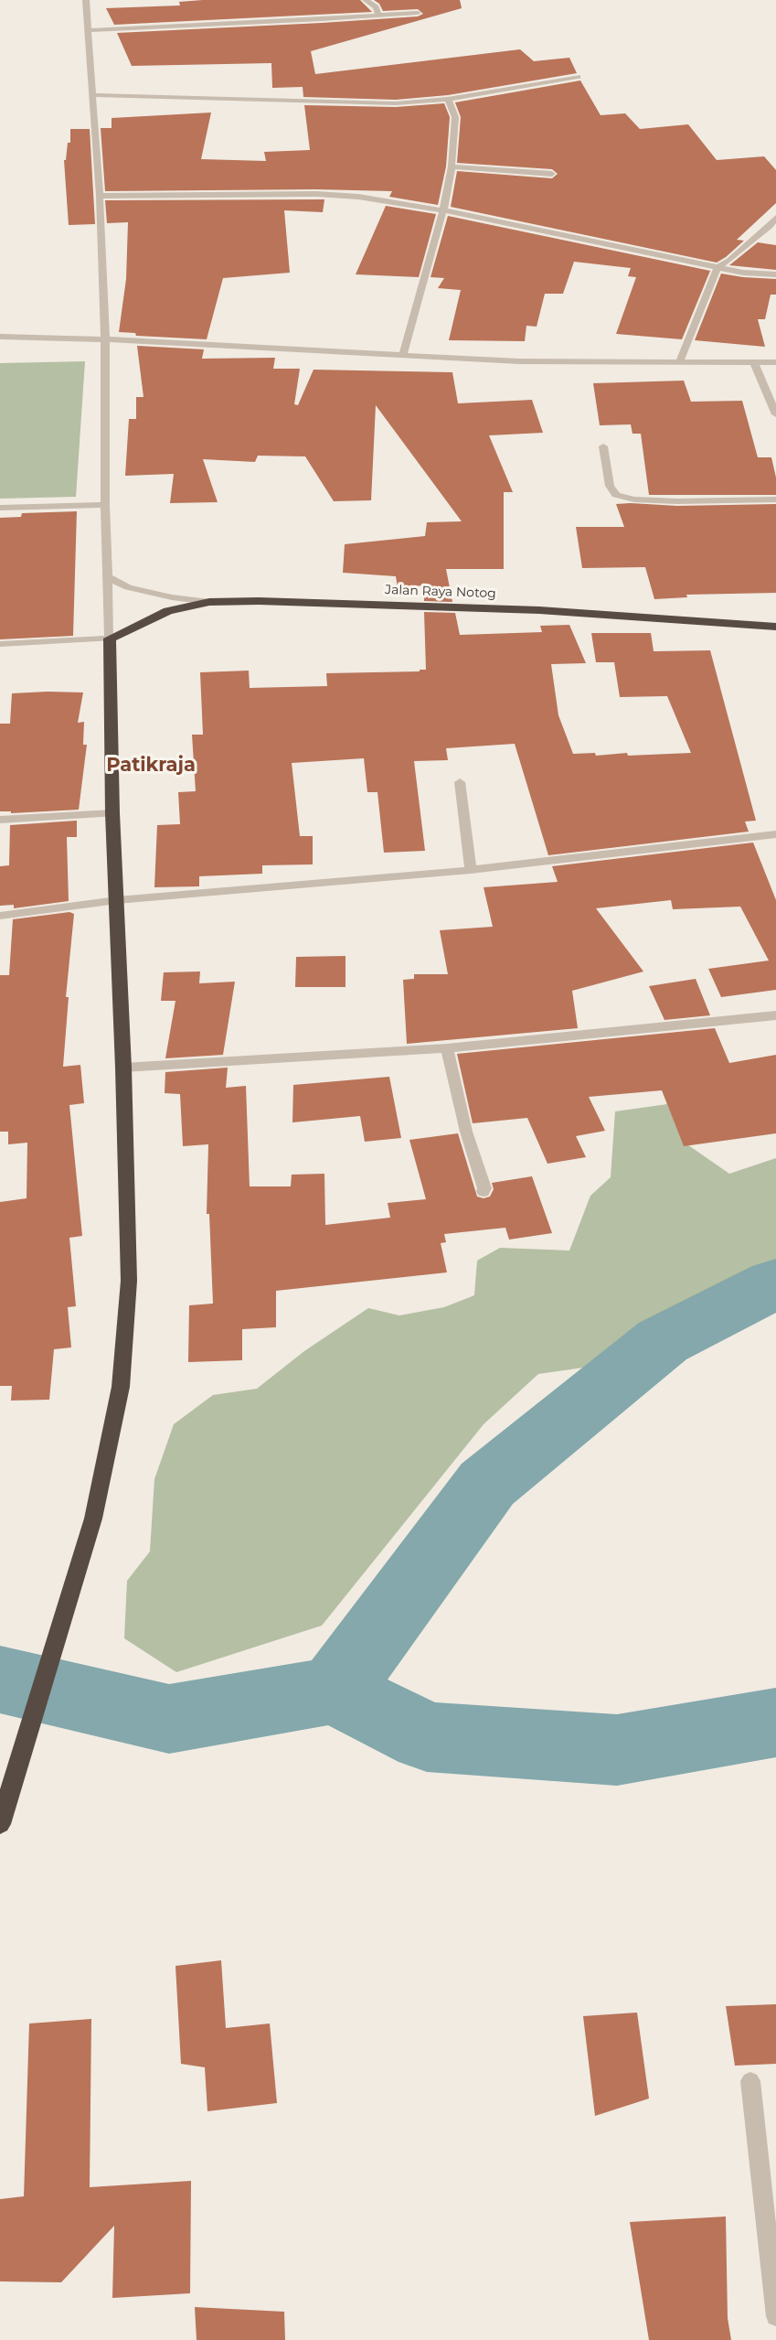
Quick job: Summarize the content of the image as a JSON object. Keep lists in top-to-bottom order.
{
  "streets": {
    "highway": ["Jalan Raya Notog"]
  },
  "districts": ["Patikraja"]
}
